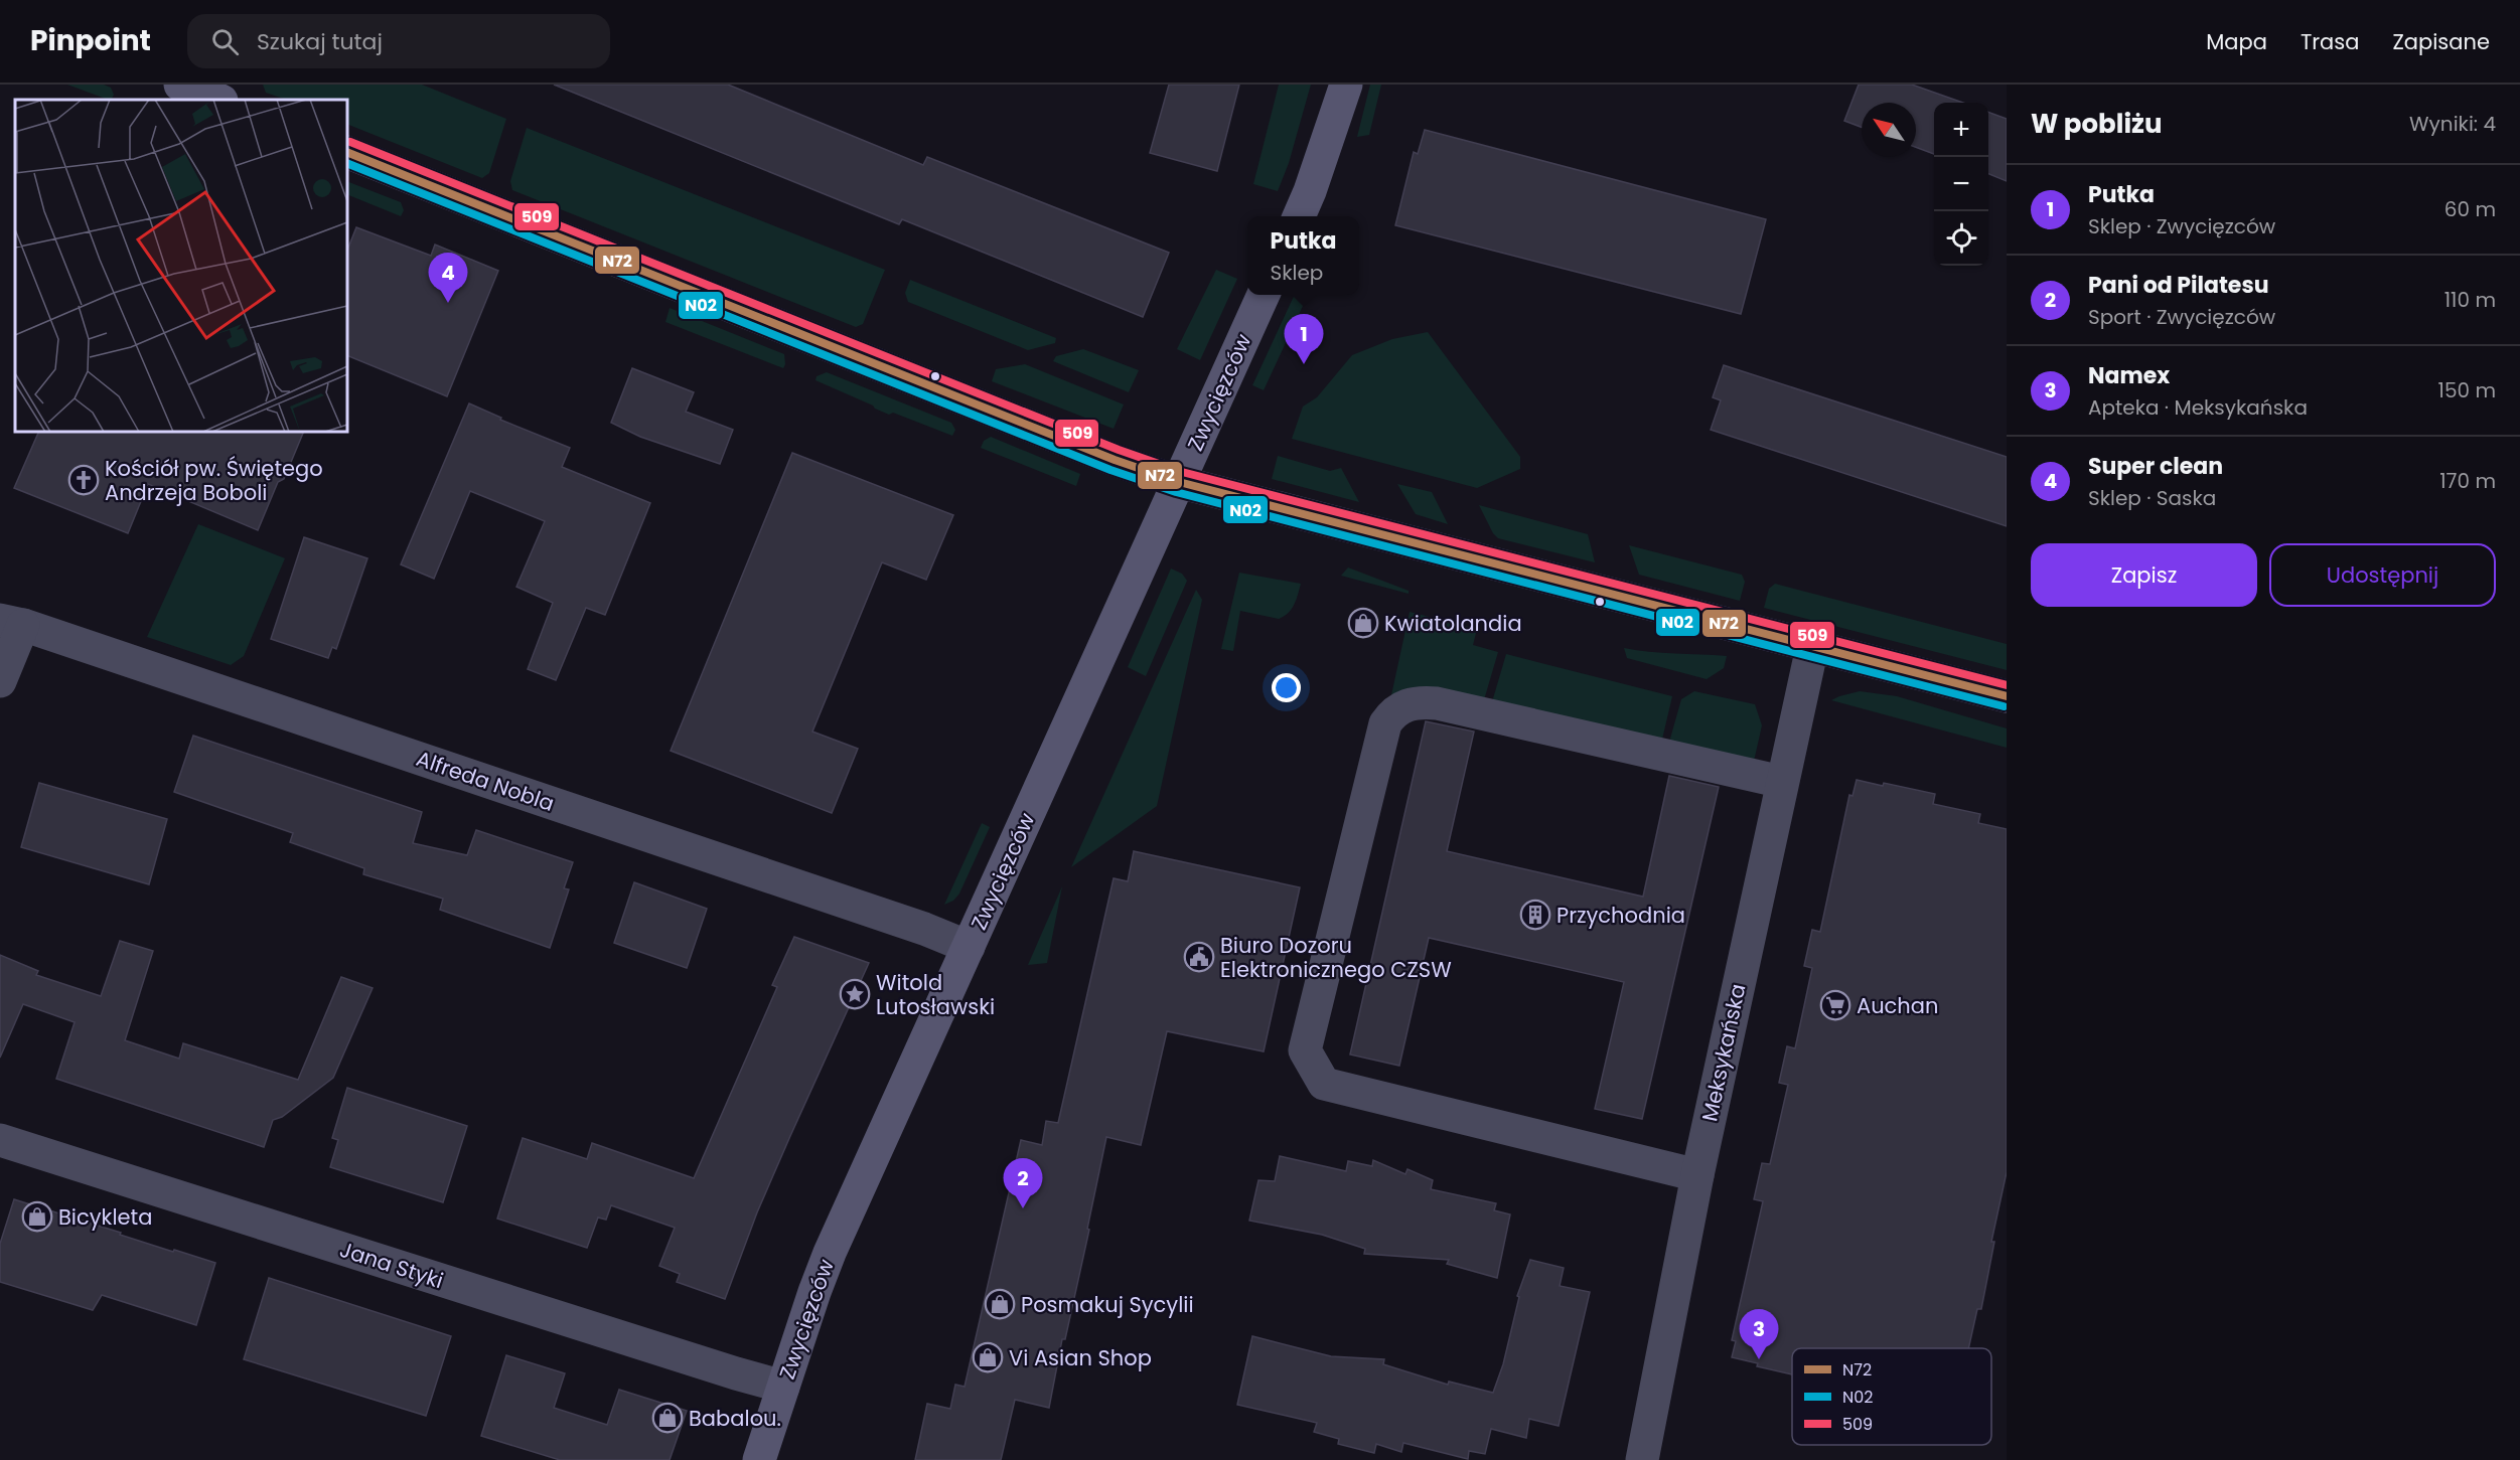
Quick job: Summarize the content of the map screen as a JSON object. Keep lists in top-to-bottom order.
{
  "streets": {
    "street": [
      "Zwycięzców",
      "Alfreda Nobla",
      "Meksykańska",
      "Jana Styki"
    ]
  },
  "crossings": [
    ["Zwycięzców", "Alfreda Nobla"],
    ["Zwycięzców", "Jana Styki"]
  ],
  "places": {
    "church": ["Kościół pw. Świętego Andrzeja Boboli"],
    "shop": [
      "Kwiatolandia",
      "Bicykleta",
      "Posmakuj Sycylii",
      "Vi Asian Shop",
      "Babalou."
    ],
    "building": ["Przychodnia"],
    "public building": ["Biuro Dozoru Elektronicznego CZSW"],
    "place": ["Witold Lutosławski"],
    "supermarket": ["Auchan"]
  },
  "lines": ["transit line 509", "transit line N72", "transit line N02"],
  "legend": ["N72", "N02", "509"],
  "north": "top left",
  "page": {
    "header": "Pinpoint",
    "search": "Szukaj tutaj",
    "nav": ["Mapa", "Trasa", "Zapisane"],
    "heading": ["W pobliżu", "Wyniki: 4"],
    "map_buttons": ["+", "−"],
    "list": [
      {
        "mark": "1",
        "name": "Putka",
        "note": "Sklep · Zwycięzców",
        "value": "60 m"
      },
      {
        "mark": "2",
        "name": "Pani od Pilatesu",
        "note": "Sport · Zwycięzców",
        "value": "110 m"
      },
      {
        "mark": "3",
        "name": "Namex",
        "note": "Apteka · Meksykańska",
        "value": "150 m"
      },
      {
        "mark": "4",
        "name": "Super clean",
        "note": "Sklep · Saska",
        "value": "170 m"
      }
    ],
    "popup": ["Putka", "Sklep"],
    "pins": [
      "4",
      "1",
      "2",
      "3"
    ],
    "buttons": ["Zapisz", "Udostępnij"]
  }
}
